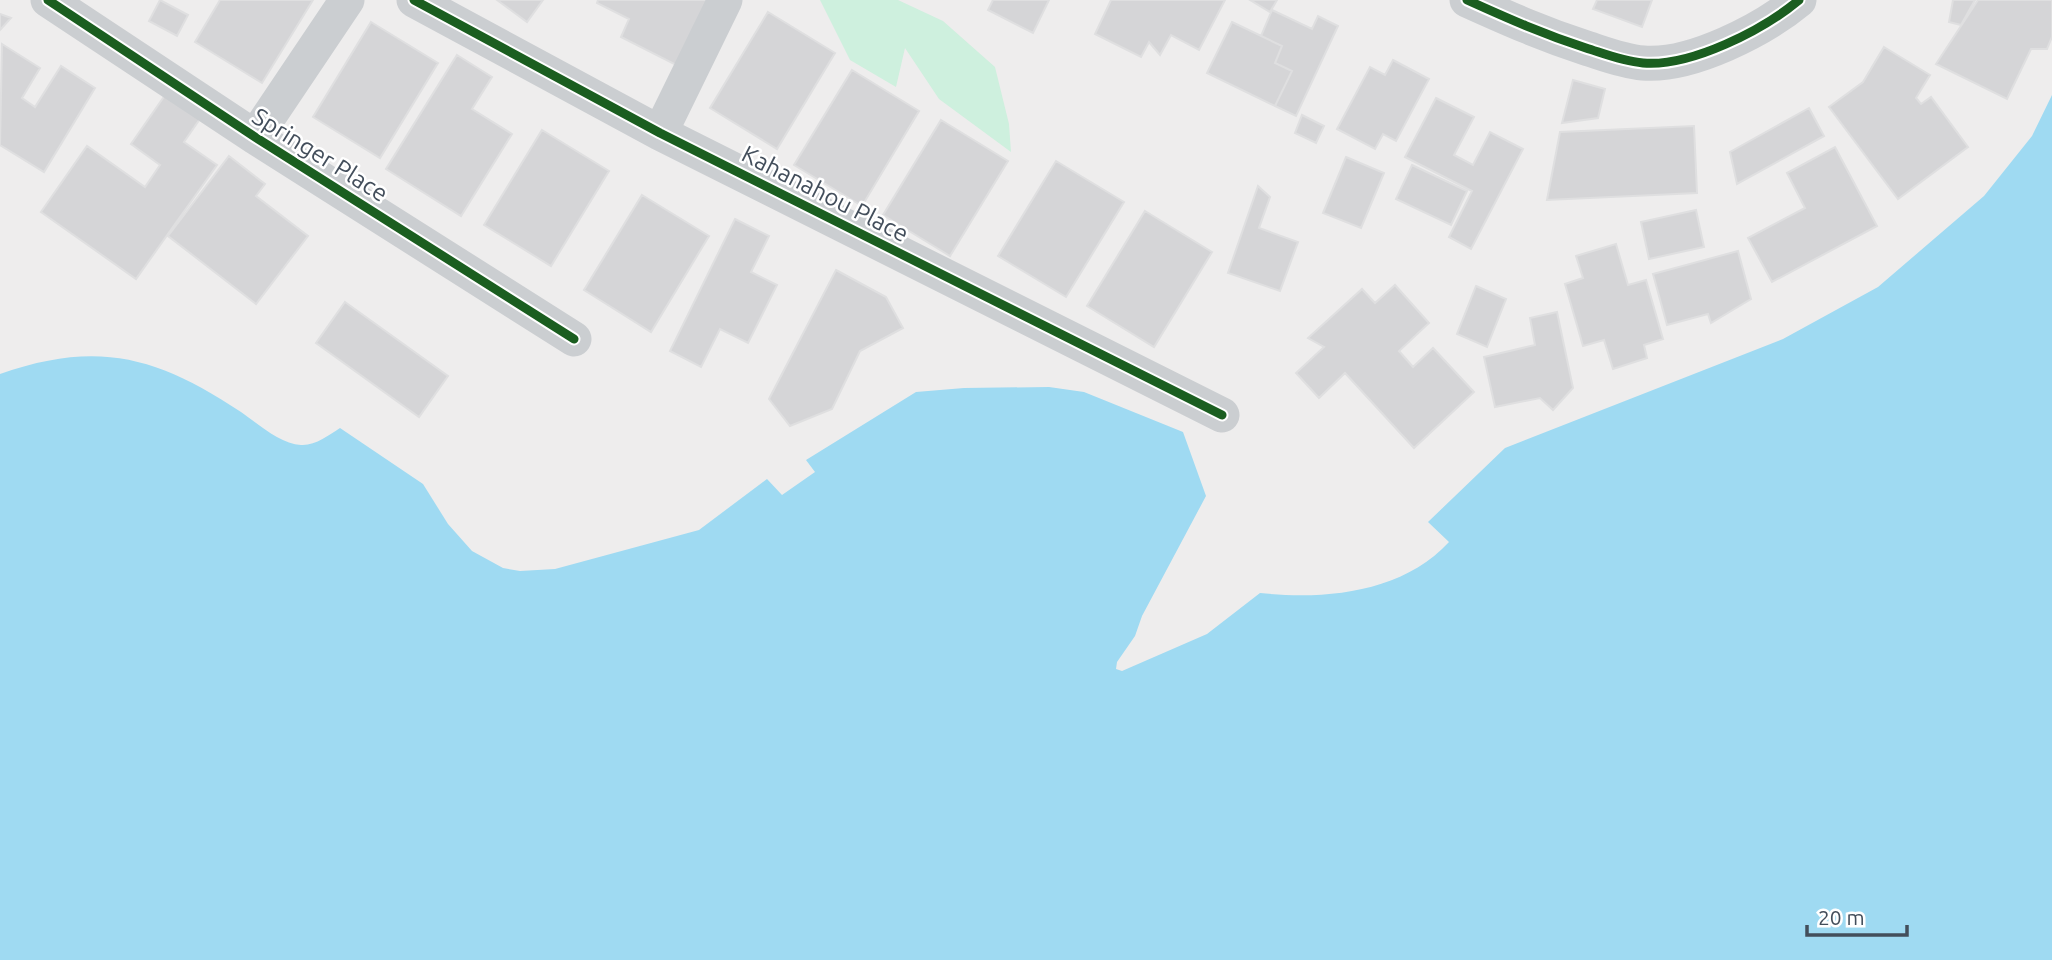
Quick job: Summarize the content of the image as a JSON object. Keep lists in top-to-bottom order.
{
  "streets": {
    "street": ["Springer Place", "Kahanahou Place"]
  },
  "scale_bar": "20 m"
}
